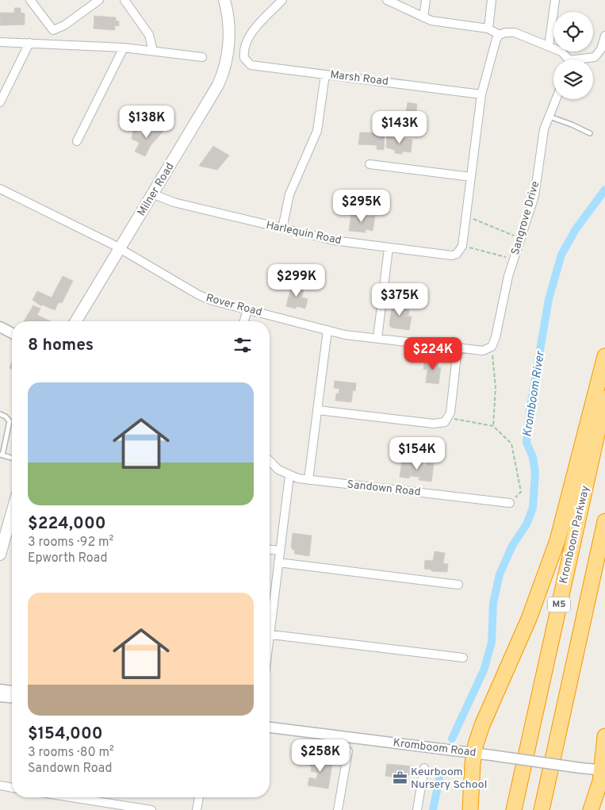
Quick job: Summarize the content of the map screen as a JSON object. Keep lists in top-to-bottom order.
{
  "streets": {
    "highway": ["Kromboom Parkway", "M5"],
    "main road": ["Milner Road"],
    "street": [
      "Marsh Road",
      "Sangrove Drive",
      "Harlequin Road",
      "Rover Road",
      "Sandown Road",
      "Kromboom Road"
    ]
  },
  "crossings": [
    ["Milner Road", "Harlequin Road"],
    ["Milner Road", "Rover Road"],
    ["Sangrove Drive", "Rover Road"]
  ],
  "water": ["Kromboom River"],
  "places": {
    "office": ["Keurboom Nursery School"]
  },
  "page": {
    "price": [
      "$138K",
      "$143K",
      "$295K",
      "$299K",
      "$375K",
      "$224K",
      "$154K",
      "$258K"
    ],
    "heading": "8 homes",
    "list": [
      {
        "name": "$224,000",
        "note": "3 rooms · 92 m² · Epworth Road"
      },
      {
        "name": "$154,000",
        "note": "3 rooms · 80 m² · Sandown Road"
      }
    ]
  }
}
